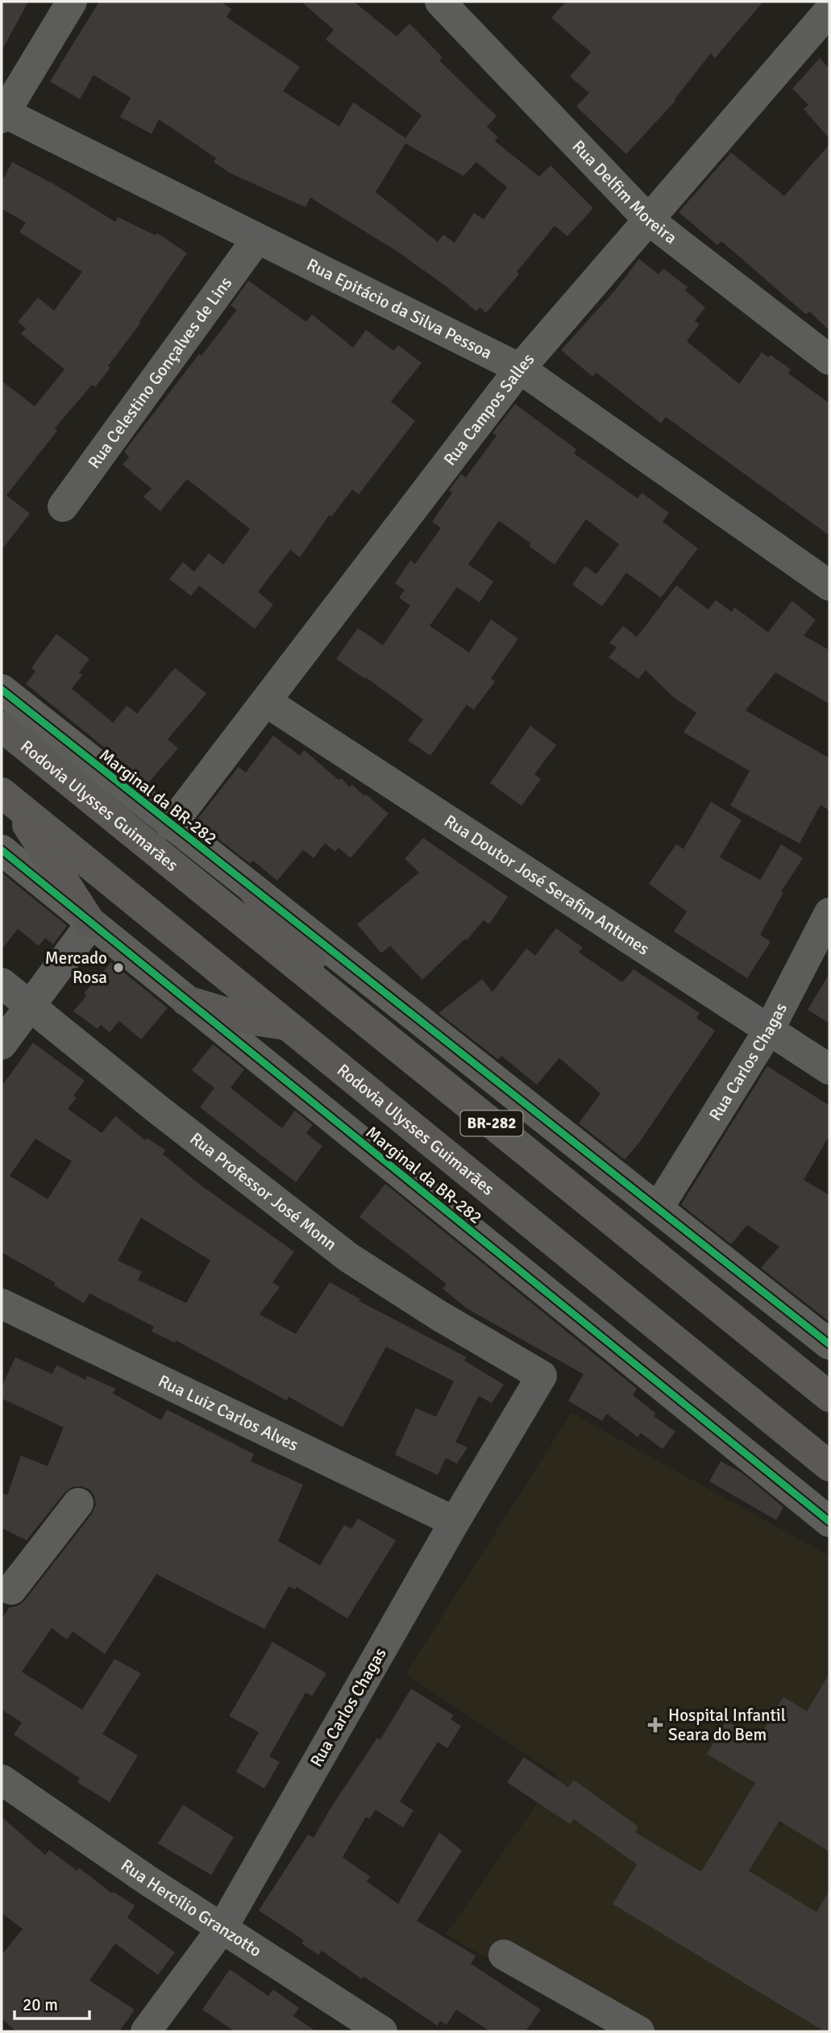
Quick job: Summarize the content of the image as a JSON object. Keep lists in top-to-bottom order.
{
  "streets": {
    "highway": ["Rodovia Ulysses Guimarães", "BR-282"],
    "main road": ["Rua Campos Salles", "Marginal da BR-282"],
    "street": [
      "Rua Delfim Moreira",
      "Rua Epitácio da Silva Pessoa",
      "Rua Celestino Gonçalves de Lins",
      "Rua Doutor José Serafim Antunes",
      "Rua Carlos Chagas",
      "Rua Professor José Monn",
      "Rua Luiz Carlos Alves",
      "Rua Hercílio Granzotto"
    ]
  },
  "crossings": [
    ["Rua Delfim Moreira", "Rua Campos Salles"],
    ["Rua Epitácio da Silva Pessoa", "Rua Celestino Gonçalves de Lins"],
    ["Rua Epitácio da Silva Pessoa", "Rua Campos Salles"],
    ["Rua Campos Salles", "Marginal da BR-282"],
    ["Rua Campos Salles", "Rua Doutor José Serafim Antunes"],
    ["Marginal da BR-282", "Rua Carlos Chagas"],
    ["Rua Doutor José Serafim Antunes", "Rua Carlos Chagas"],
    ["Rua Carlos Chagas", "Rua Professor José Monn"],
    ["Rua Carlos Chagas", "Rua Luiz Carlos Alves"],
    ["Rua Carlos Chagas", "Rua Hercílio Granzotto"]
  ],
  "places": {
    "other": ["Mercado Rosa"],
    "health": ["Hospital Infantil Seara do Bem"]
  },
  "scale_bar": "20 m"
}
